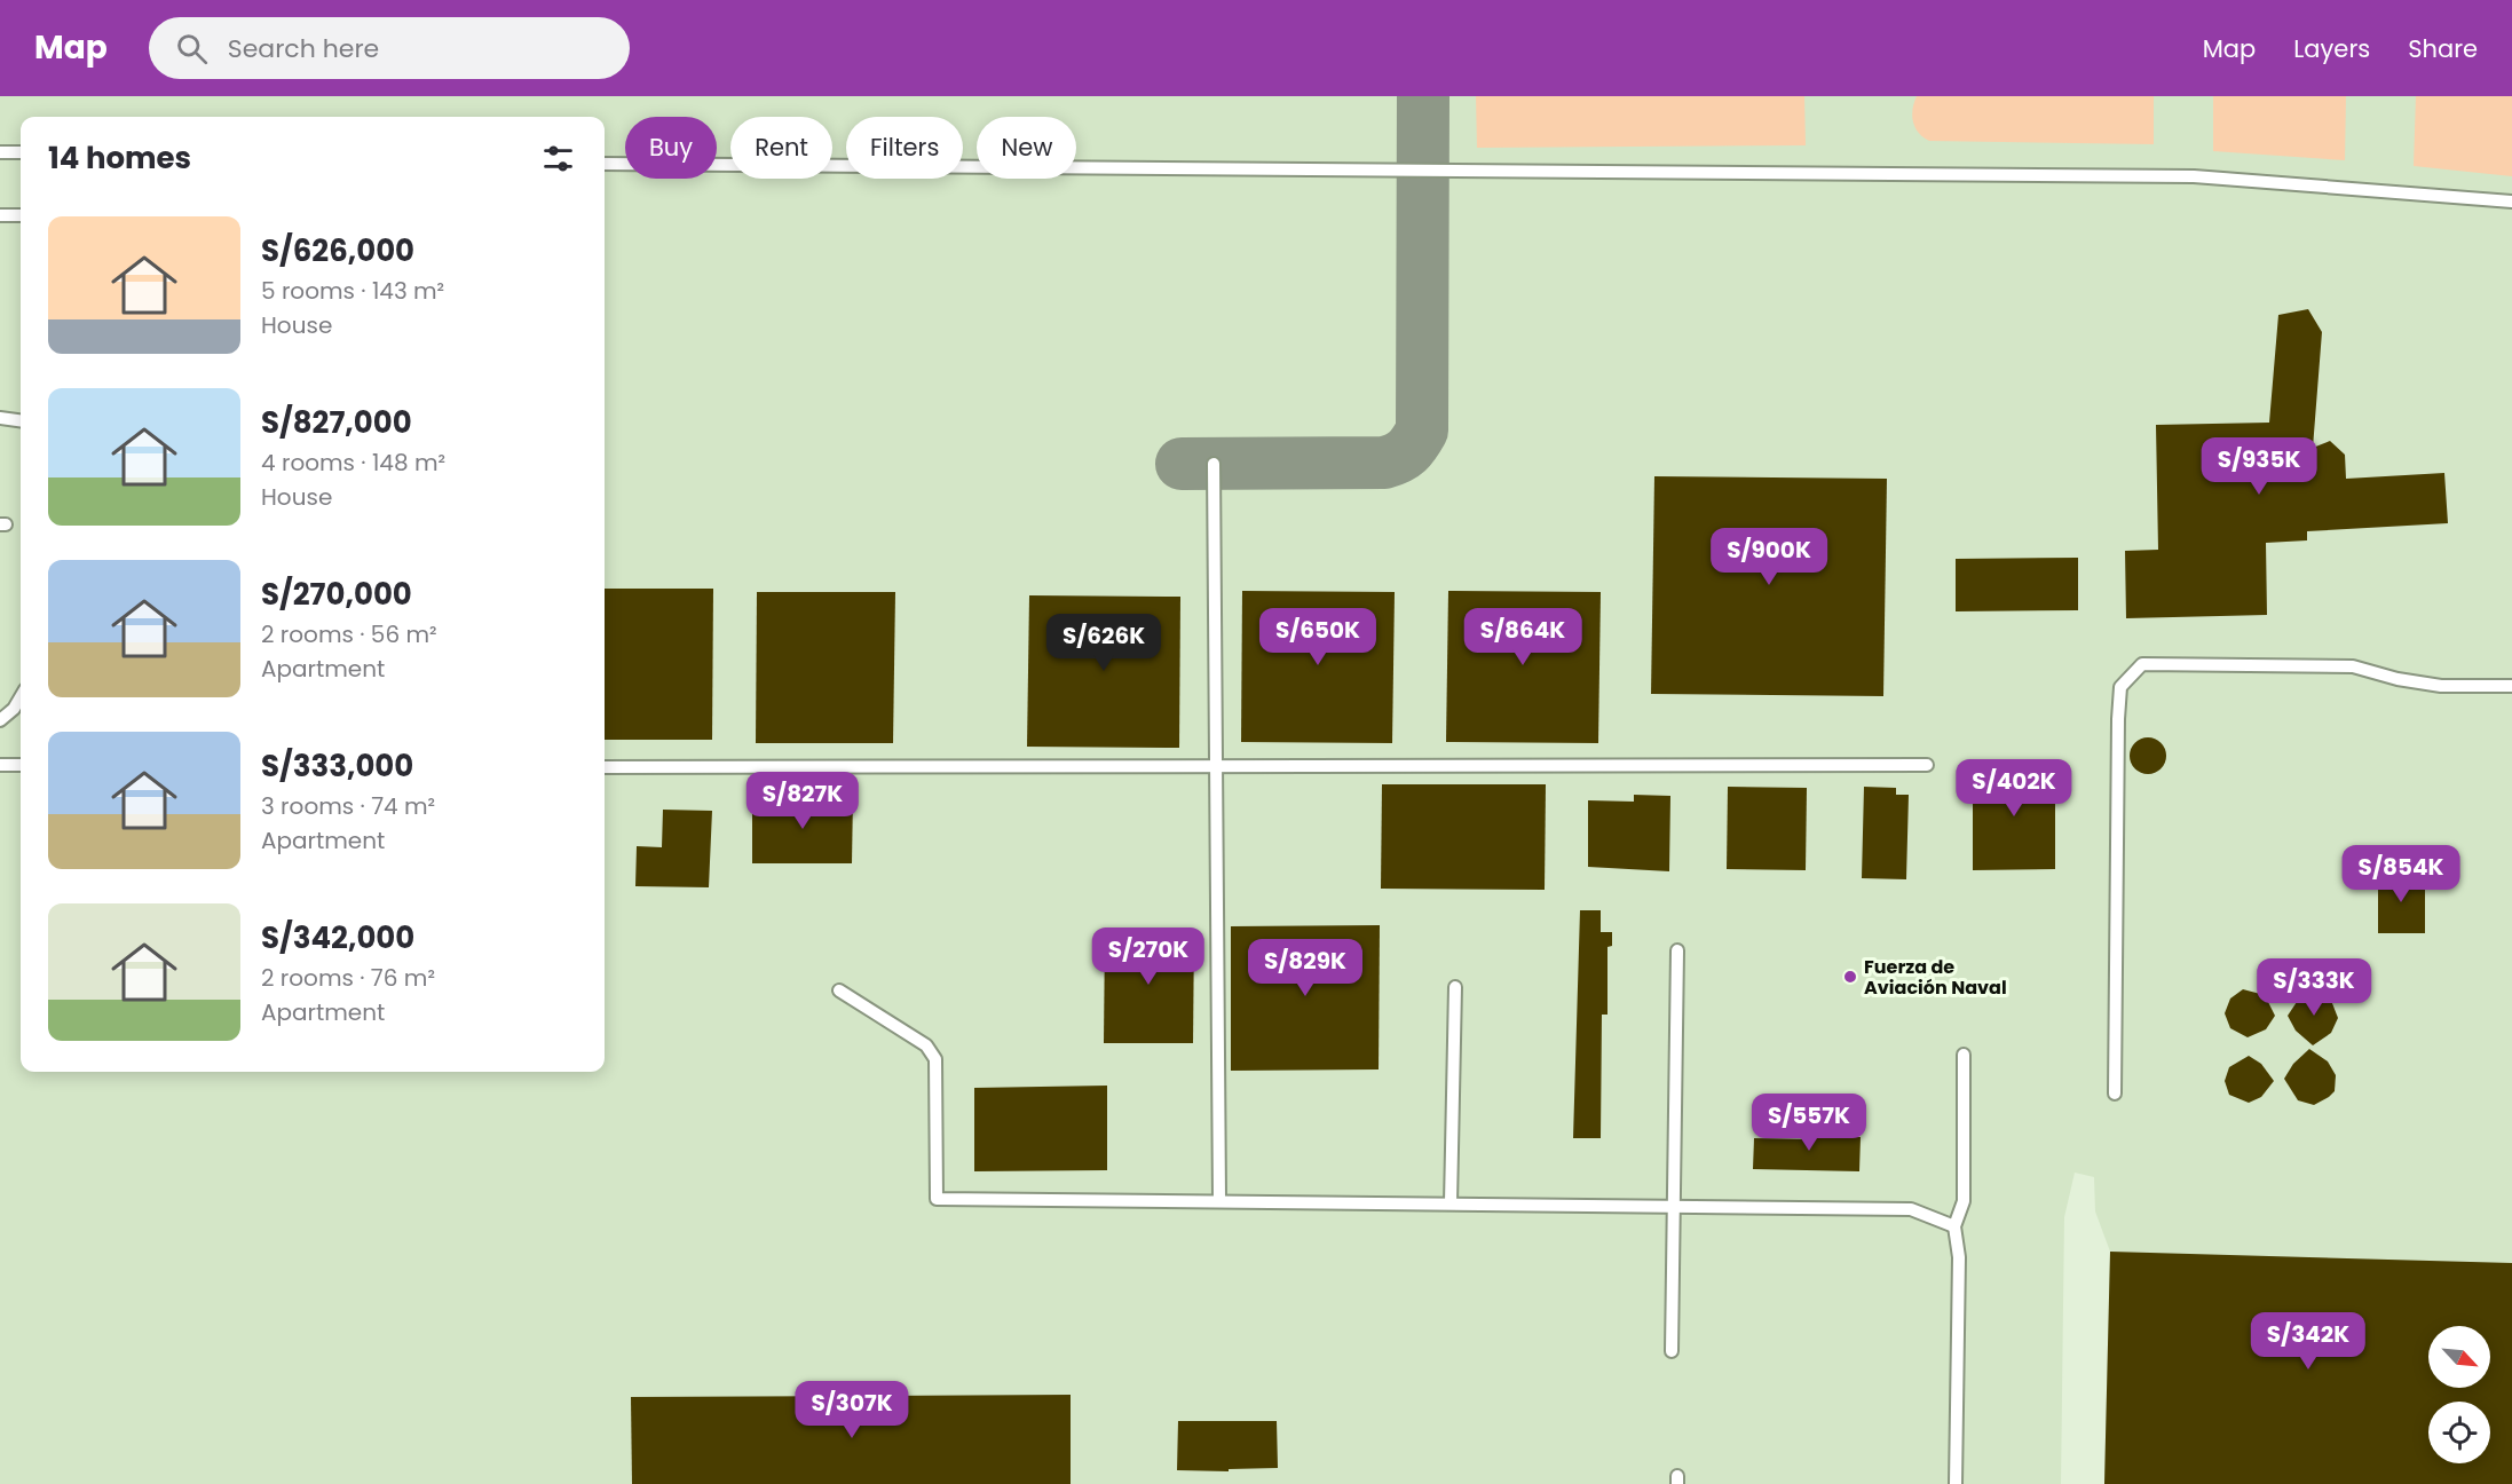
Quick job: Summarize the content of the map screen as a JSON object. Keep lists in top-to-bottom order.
{
  "places": ["Fuerza de Aviación Naval"],
  "north": "bottom right",
  "page": {
    "header": "Map",
    "search": "Search here",
    "nav": ["Map", "Layers", "Share"],
    "chip": [
      "Buy",
      "Rent",
      "Filters",
      "New"
    ],
    "heading": "14 homes",
    "list": [
      {
        "name": "S/626,000",
        "note": "5 rooms · 143 m² · House"
      },
      {
        "name": "S/827,000",
        "note": "4 rooms · 148 m² · House"
      },
      {
        "name": "S/270,000",
        "note": "2 rooms · 56 m² · Apartment"
      },
      {
        "name": "S/333,000",
        "note": "3 rooms · 74 m² · Apartment"
      },
      {
        "name": "S/342,000",
        "note": "2 rooms · 76 m² · Apartment"
      }
    ],
    "price": [
      "S/935K",
      "S/900K",
      "S/650K",
      "S/864K",
      "S/626K",
      "S/402K",
      "S/827K",
      "S/854K",
      "S/270K",
      "S/829K",
      "S/333K",
      "S/557K",
      "S/342K",
      "S/307K"
    ]
  }
}
